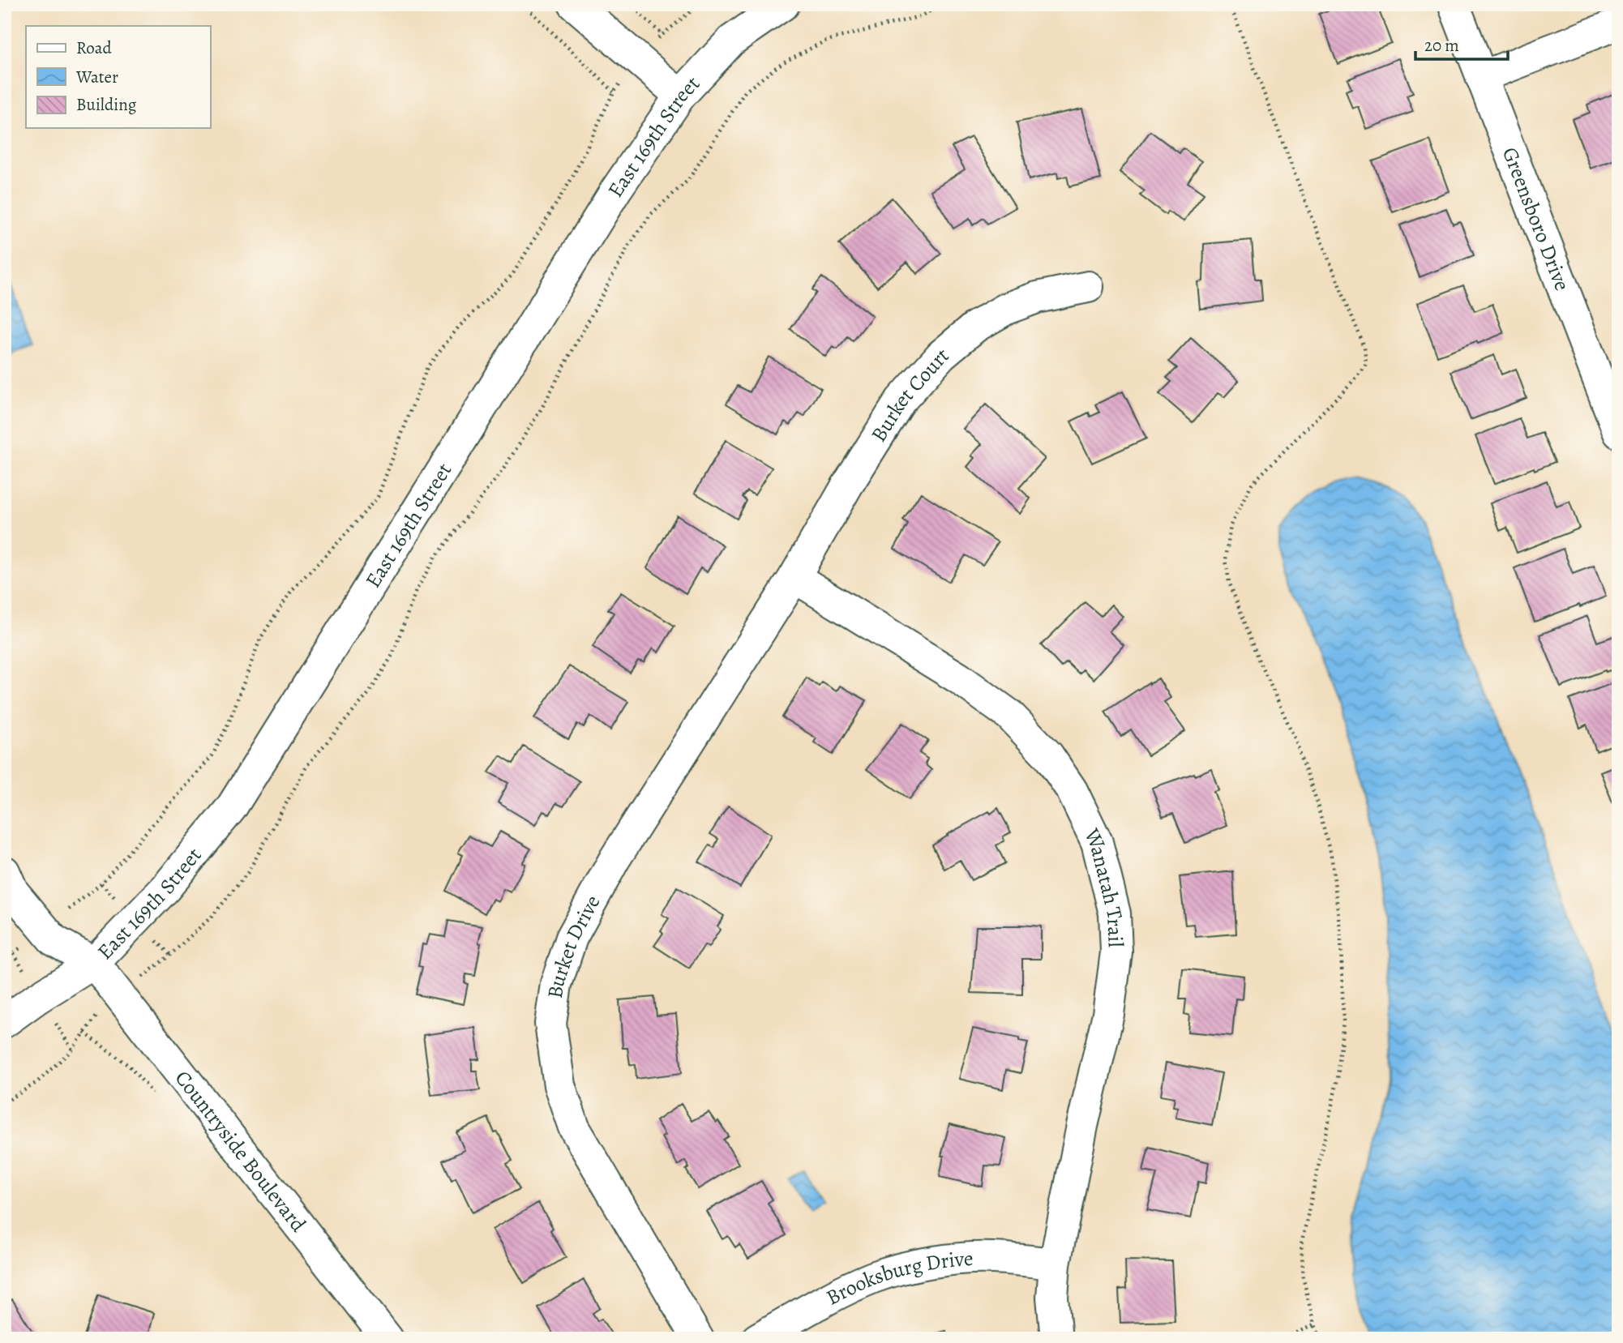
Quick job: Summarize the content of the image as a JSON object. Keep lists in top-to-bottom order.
{
  "streets": {
    "street": [
      "East 169th Street",
      "Greensboro Drive",
      "Burket Court",
      "Wanatah Trail",
      "Burket Drive",
      "Countryside Boulevard",
      "Brooksburg Drive"
    ]
  },
  "crossings": [
    ["East 169th Street", "Countryside Boulevard"],
    ["Burket Court", "Wanatah Trail"],
    ["Burket Court", "Burket Drive"],
    ["Wanatah Trail", "Burket Drive"],
    ["Wanatah Trail", "Brooksburg Drive"]
  ],
  "legend": ["Road", "Water", "Building"],
  "scale_bar": "20 m"
}
